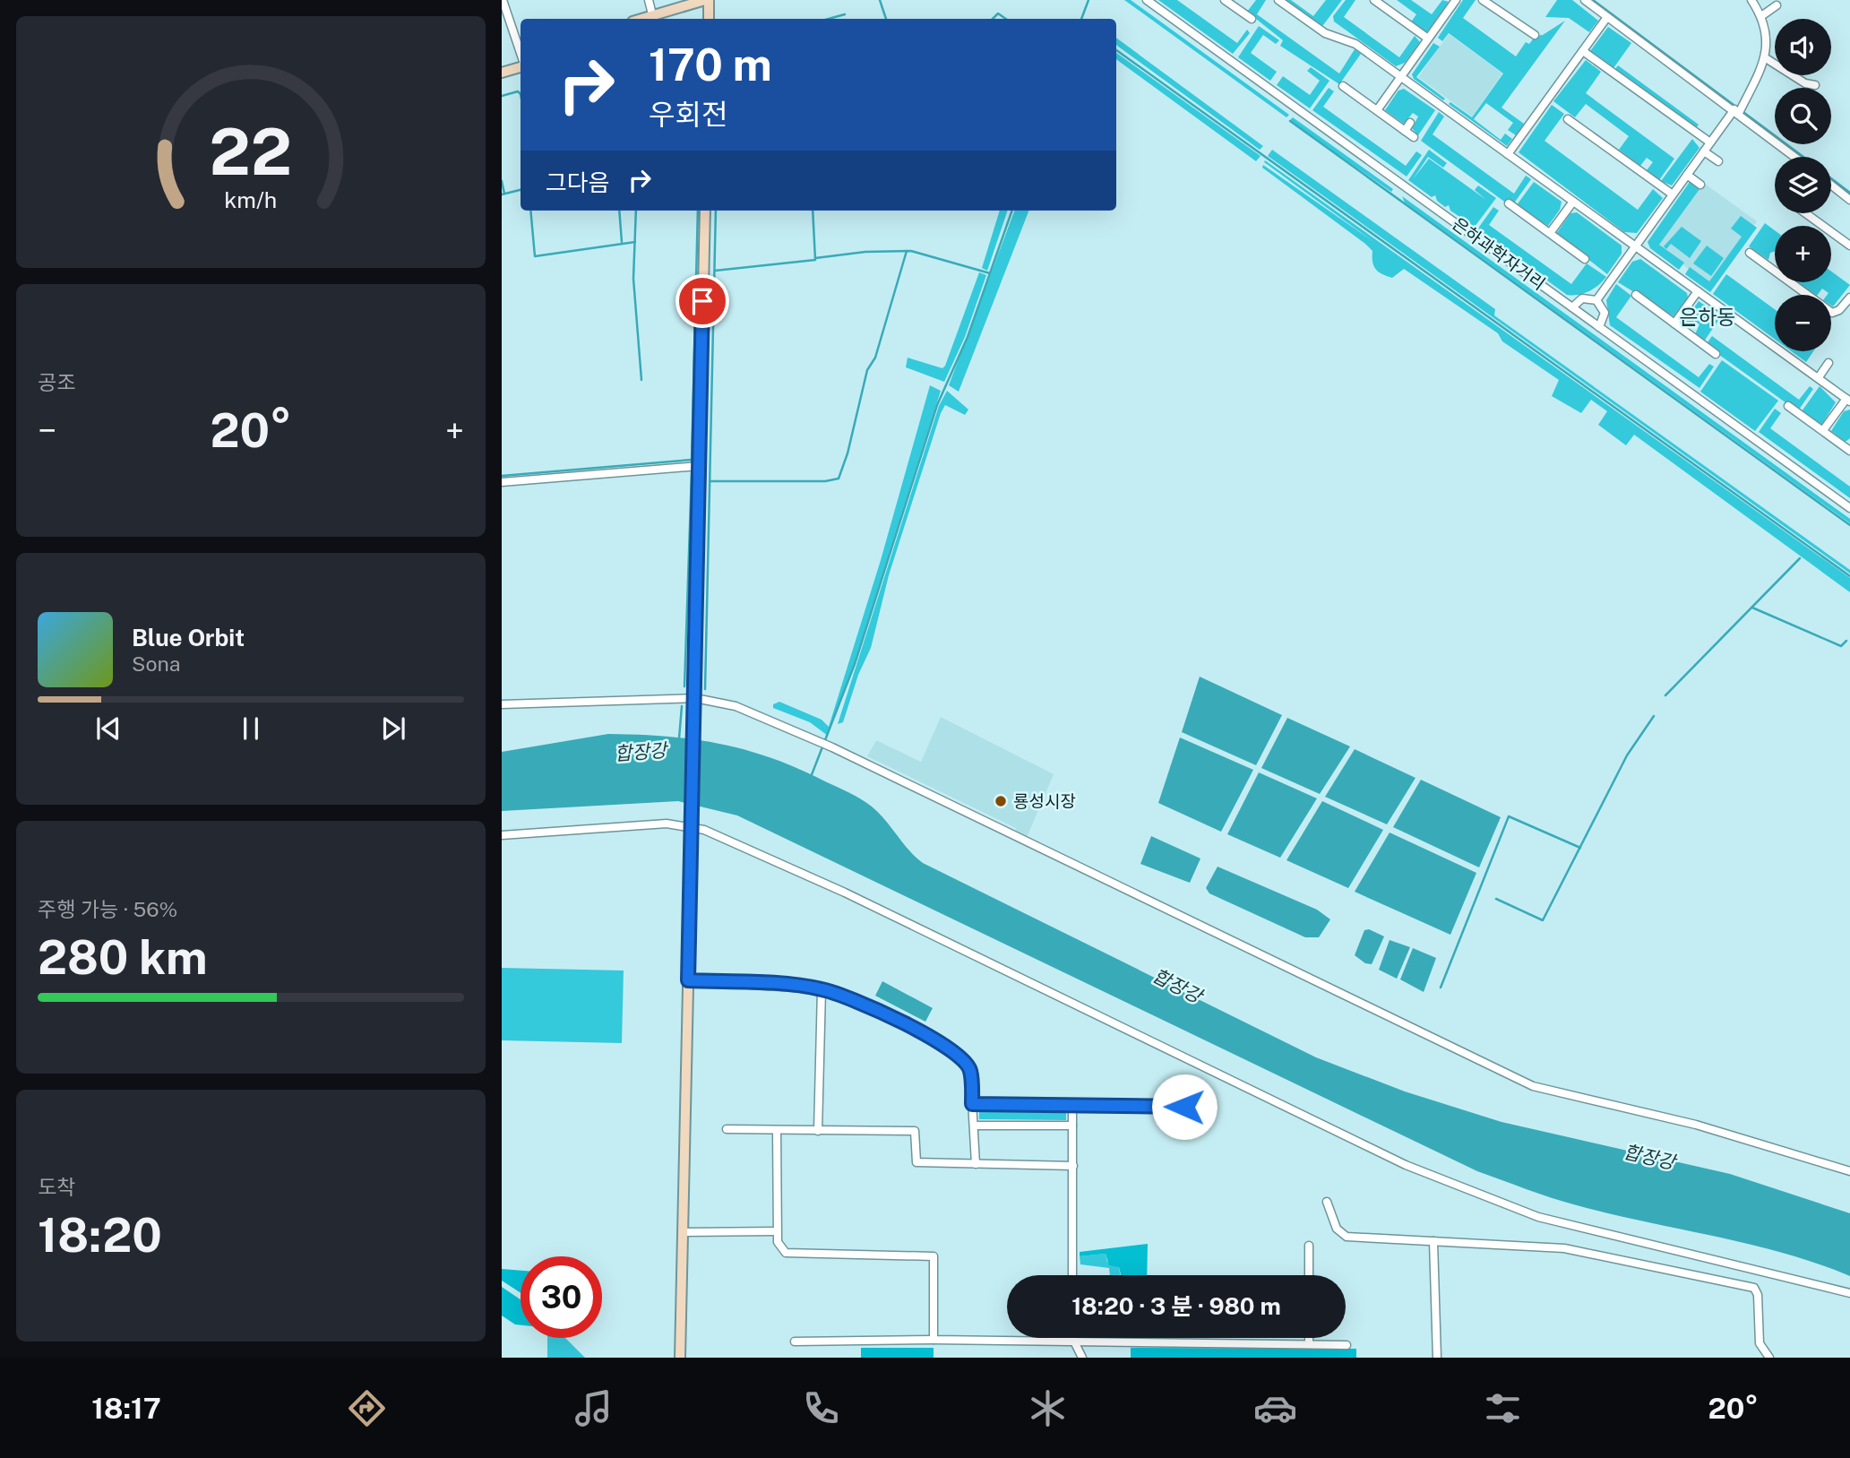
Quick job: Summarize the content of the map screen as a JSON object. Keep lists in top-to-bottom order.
{
  "streets": {
    "street": ["은하과학자거리"]
  },
  "districts": ["은하동"],
  "water": ["합장강"],
  "places": ["룡성시장"],
  "page": {
    "map_buttons": ["+", "−"],
    "turn": ["170 m", "우회전"],
    "then": "그다음",
    "tile": [
      "공조",
      ["주행 가능 · 56%", "280 km"],
      ["도착", "18:20"]
    ],
    "heat": ["−", "20°", "+"],
    "song": ["Blue Orbit", "Sona"],
    "limit": "30",
    "trip": "18:20 · 3 분 · 980 m",
    "tabs": ["18:17", "20°"],
    "gauge": ["22", "km/h"]
  }
}
